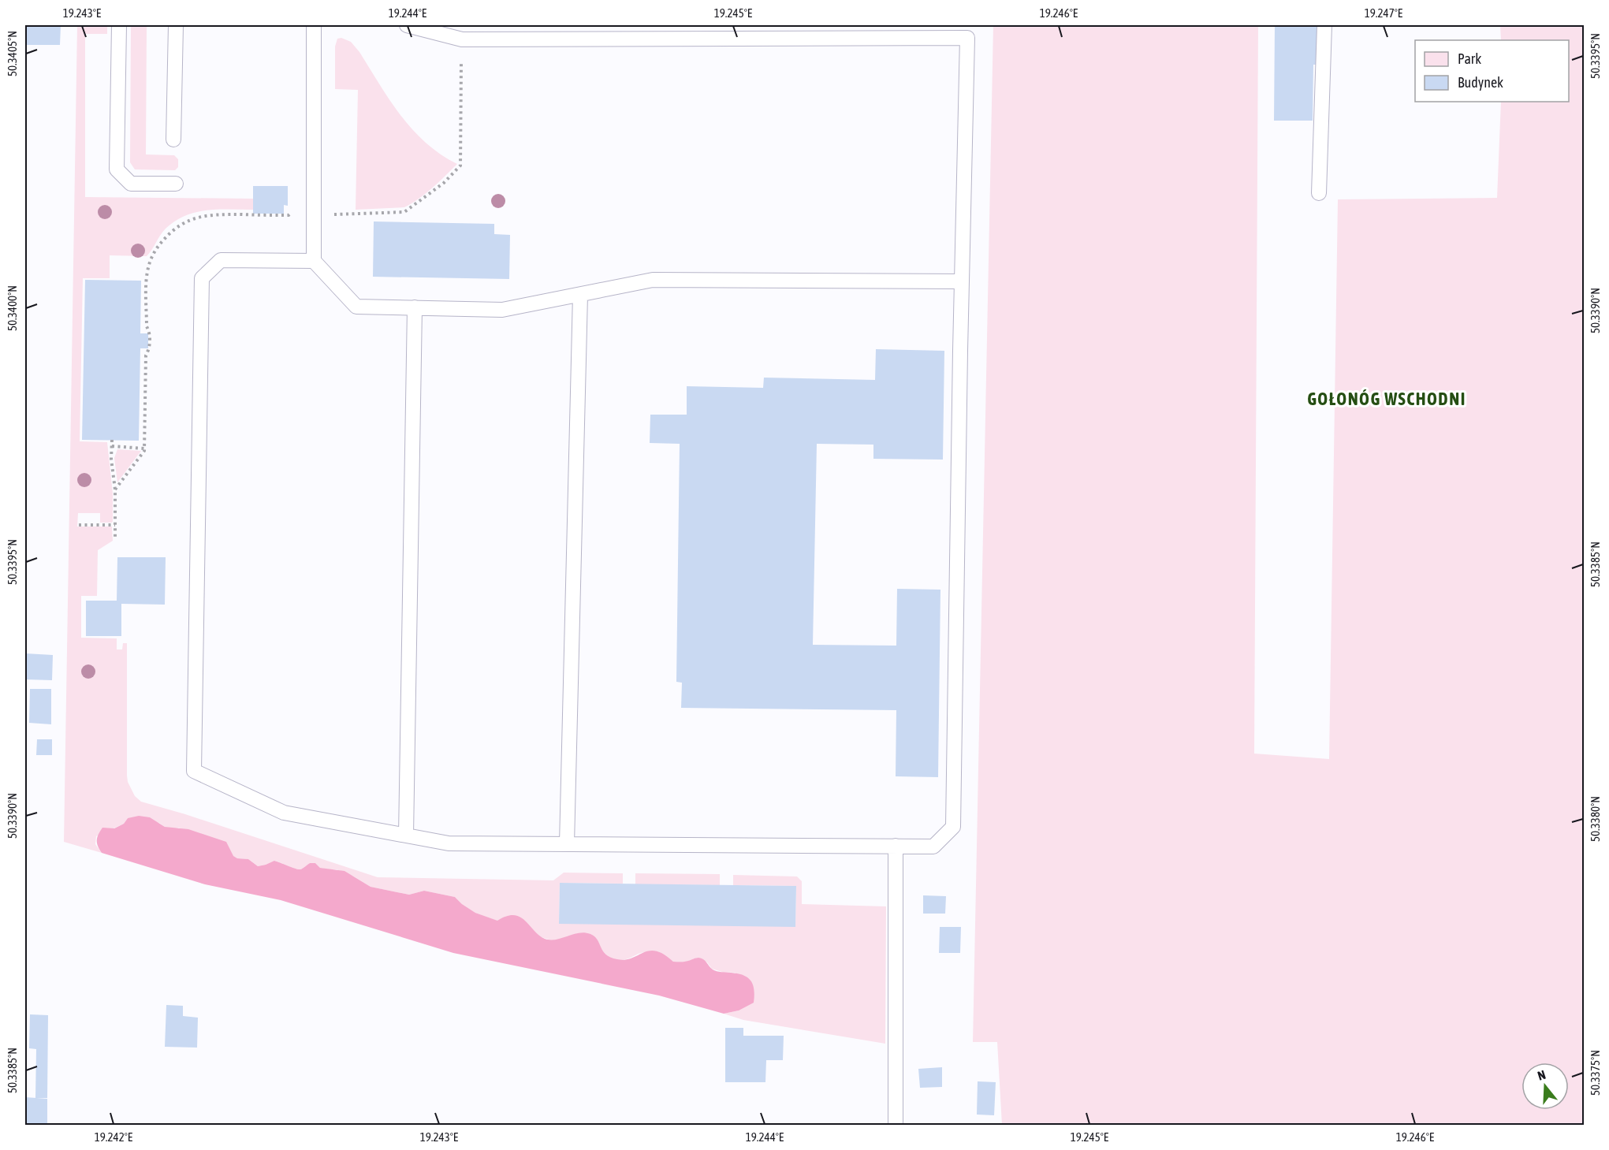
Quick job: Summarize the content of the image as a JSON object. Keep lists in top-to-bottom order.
{
  "districts": ["GOŁONÓG WSCHODNI"],
  "legend": ["Park", "Budynek"],
  "north": "top",
  "coordinates": [
    "19.243°E",
    "19.244°E",
    "19.245°E",
    "19.246°E",
    "19.247°E",
    "50.3405°N",
    "50.3395°N",
    "50.3400°N",
    "50.3390°N",
    "50.3385°N",
    "50.3380°N",
    "50.3375°N",
    "19.242°E"
  ]
}
